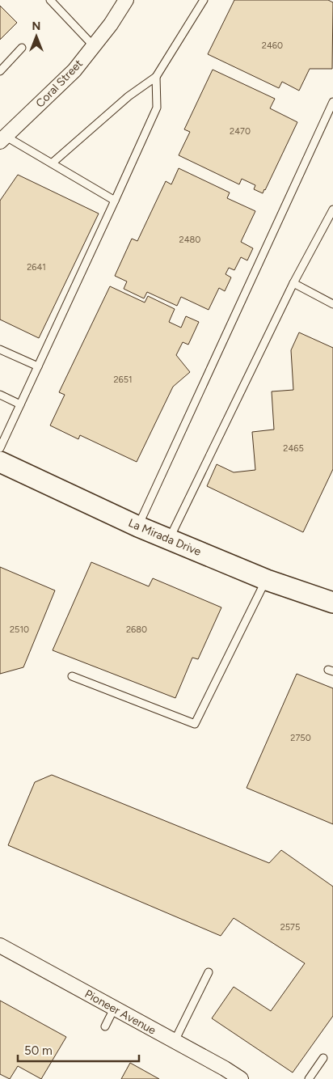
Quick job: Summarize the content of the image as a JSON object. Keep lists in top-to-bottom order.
{
  "streets": {
    "main road": ["La Mirada Drive"],
    "street": ["Coral Street", "Pioneer Avenue"]
  },
  "house_numbers": [
    "2460",
    "2470",
    "2480",
    "2641",
    "2651",
    "2465",
    "2510",
    "2680",
    "2750",
    "2575"
  ],
  "scale_bar": "50 m",
  "north": "top"
}
